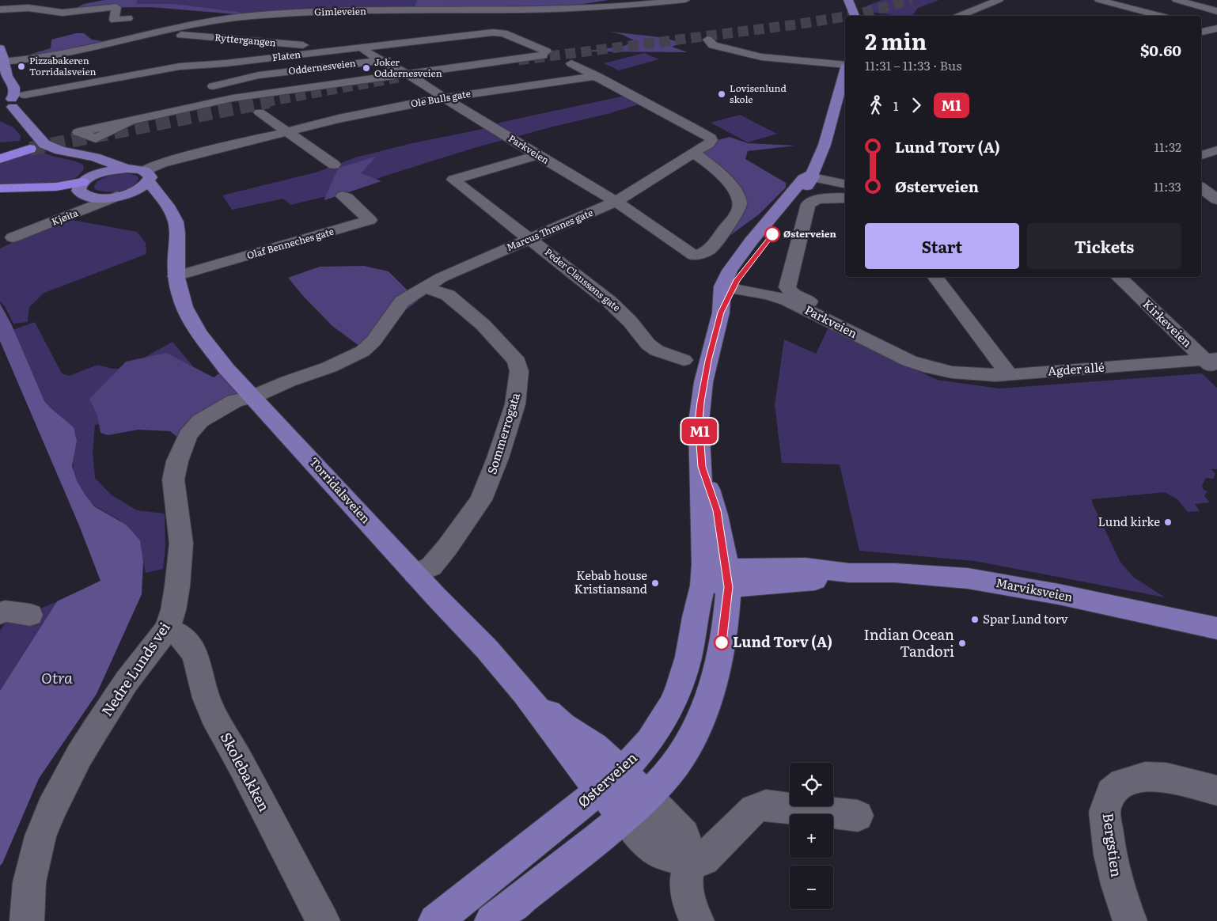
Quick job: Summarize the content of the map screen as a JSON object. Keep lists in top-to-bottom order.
{
  "streets": {
    "main road": ["Torridalsveien", "Marviksveien", "Østerveien"],
    "street": [
      "Gimleveien",
      "Ryttergangen",
      "Flaten",
      "Oddernesveien",
      "Ole Bulls gate",
      "Parkveien",
      "Kjøita",
      "Marcus Thranes gate",
      "Olaf Benneches gate",
      "Peder Claussøns gate",
      "Kirkeveien",
      "Agder allé",
      "Sommerrogata",
      "Nedre Lunds vei",
      "Skolebakken",
      "Bergstien"
    ]
  },
  "crossings": [
    ["Gimleveien", "Ryttergangen"],
    ["Ryttergangen", "Flaten"],
    ["Flaten", "Oddernesveien"],
    ["Flaten", "Parkveien"],
    ["Oddernesveien", "Parkveien"],
    ["Ole Bulls gate", "Parkveien"],
    ["Ole Bulls gate", "Marcus Thranes gate"],
    ["Ole Bulls gate", "Torridalsveien"],
    ["Parkveien", "Marcus Thranes gate"],
    ["Parkveien", "Peder Claussøns gate"],
    ["Parkveien", "Agder allé"],
    ["Parkveien", "Østerveien"],
    ["Kjøita", "Torridalsveien"],
    ["Marcus Thranes gate", "Peder Claussøns gate"],
    ["Marcus Thranes gate", "Sommerrogata"],
    ["Marcus Thranes gate", "Torridalsveien"],
    ["Marcus Thranes gate", "Nedre Lunds vei"],
    ["Olaf Benneches gate", "Torridalsveien"],
    ["Kirkeveien", "Agder allé"],
    ["Sommerrogata", "Torridalsveien"],
    ["Torridalsveien", "Nedre Lunds vei"],
    ["Torridalsveien", "Østerveien"],
    ["Marviksveien", "Østerveien"],
    ["Nedre Lunds vei", "Skolebakken"]
  ],
  "water": ["Otra"],
  "places": [
    "Pizzabakeren Torridalsveien",
    "Joker Oddernesveien",
    "Lovisenlund skole",
    "Østerveien",
    "Lund kirke",
    "Kebab house Kristiansand",
    "Spar Lund torv",
    "Lund Torv (A)",
    "Indian Ocean Tandori"
  ],
  "lines": ["bus line M1"],
  "page": {
    "on_map": "M1",
    "heading": ["2 min", "11:31 – 11:33 · Bus", "$0.60"],
    "legs": ["1", "M1"],
    "list": [
      {
        "name": "Lund Torv (A)",
        "value": "11:32"
      },
      {
        "name": "Østerveien",
        "value": "11:33"
      }
    ],
    "buttons": ["Start", "Tickets"],
    "map_buttons": ["+", "−"]
  }
}
